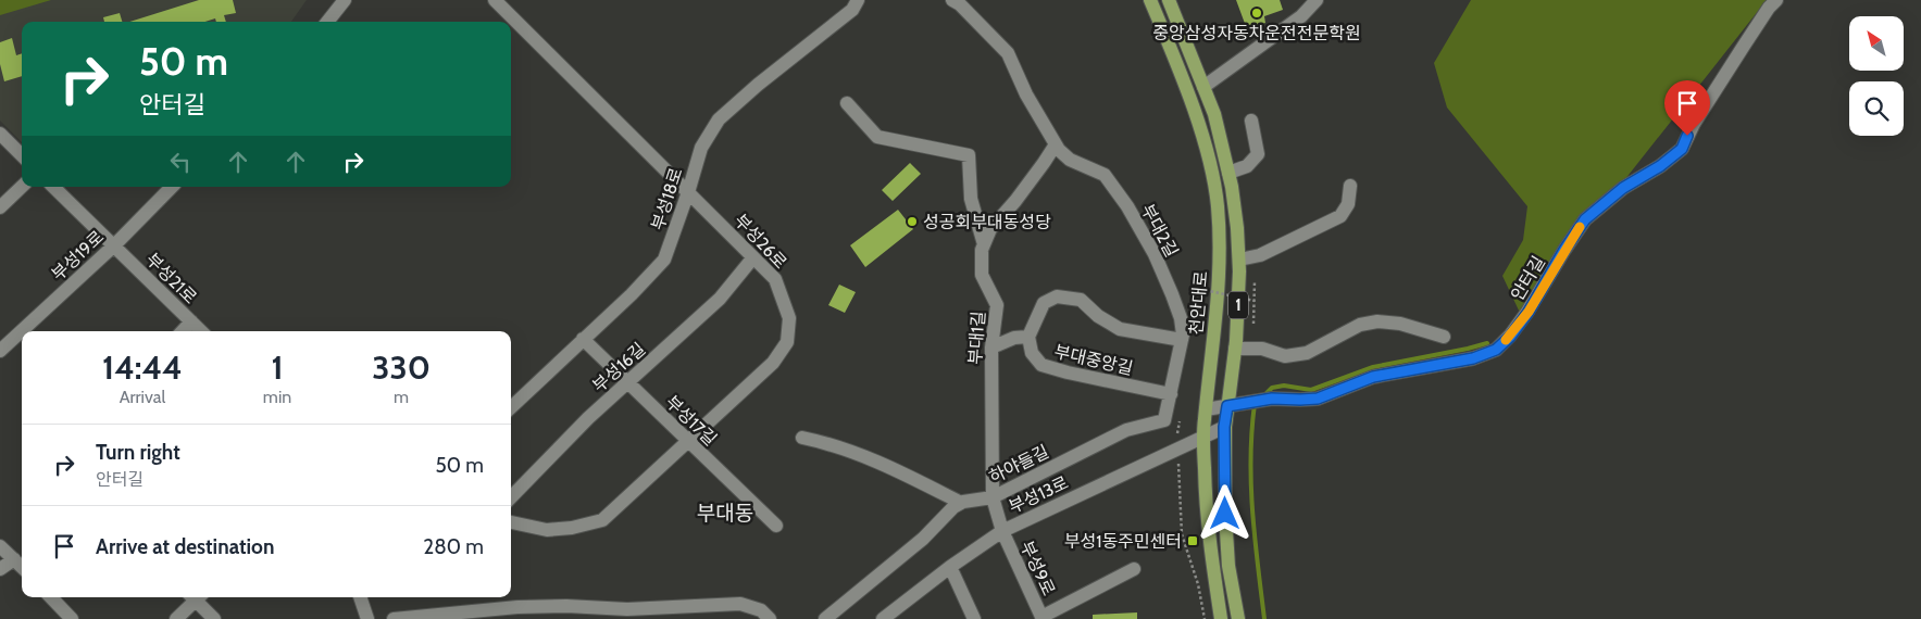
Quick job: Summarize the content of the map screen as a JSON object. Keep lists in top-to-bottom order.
{
  "streets": {
    "main road": ["천안대로", "1"],
    "street": [
      "부성18로",
      "부대2길",
      "부성26로",
      "부성19로",
      "부성21로",
      "안터길",
      "부대1길",
      "부대중앙길",
      "부성16길",
      "부성17길",
      "하야들길",
      "부성13로",
      "부성9로"
    ]
  },
  "crossings": [
    ["부성18로", "부성26로"],
    ["부성18로", "부성17길"],
    ["부대2길", "부대1길"],
    ["부대2길", "부대중앙길"],
    ["부대2길", "하야들길"],
    ["부성26로", "부성16길"],
    ["부성26로", "부성17길"],
    ["부성19로", "부성21로"],
    ["안터길", "천안대로"],
    ["안터길", "1"],
    ["천안대로", "부성13로"],
    ["1", "부성13로"],
    ["부대1길", "하야들길"],
    ["부대1길", "부성13로"],
    ["부대1길", "부성9로"],
    ["부성16길", "부성17길"],
    ["부성13로", "부성9로"]
  ],
  "districts": ["부대동"],
  "places": {
    "other": ["중앙삼성자동차운전전문학원", "성공회부대동성당"],
    "transit": ["부성1동주민센터"]
  },
  "north": "top left",
  "page": {
    "turn": ["50 m", "안터길"],
    "eta": [
      "14:44",
      "Arrival",
      "1",
      "min",
      "330",
      "m"
    ],
    "list": [
      {
        "name": "Turn right",
        "note": "안터길",
        "value": "50 m"
      },
      {
        "name": "Arrive at destination",
        "value": "280 m"
      }
    ]
  }
}
